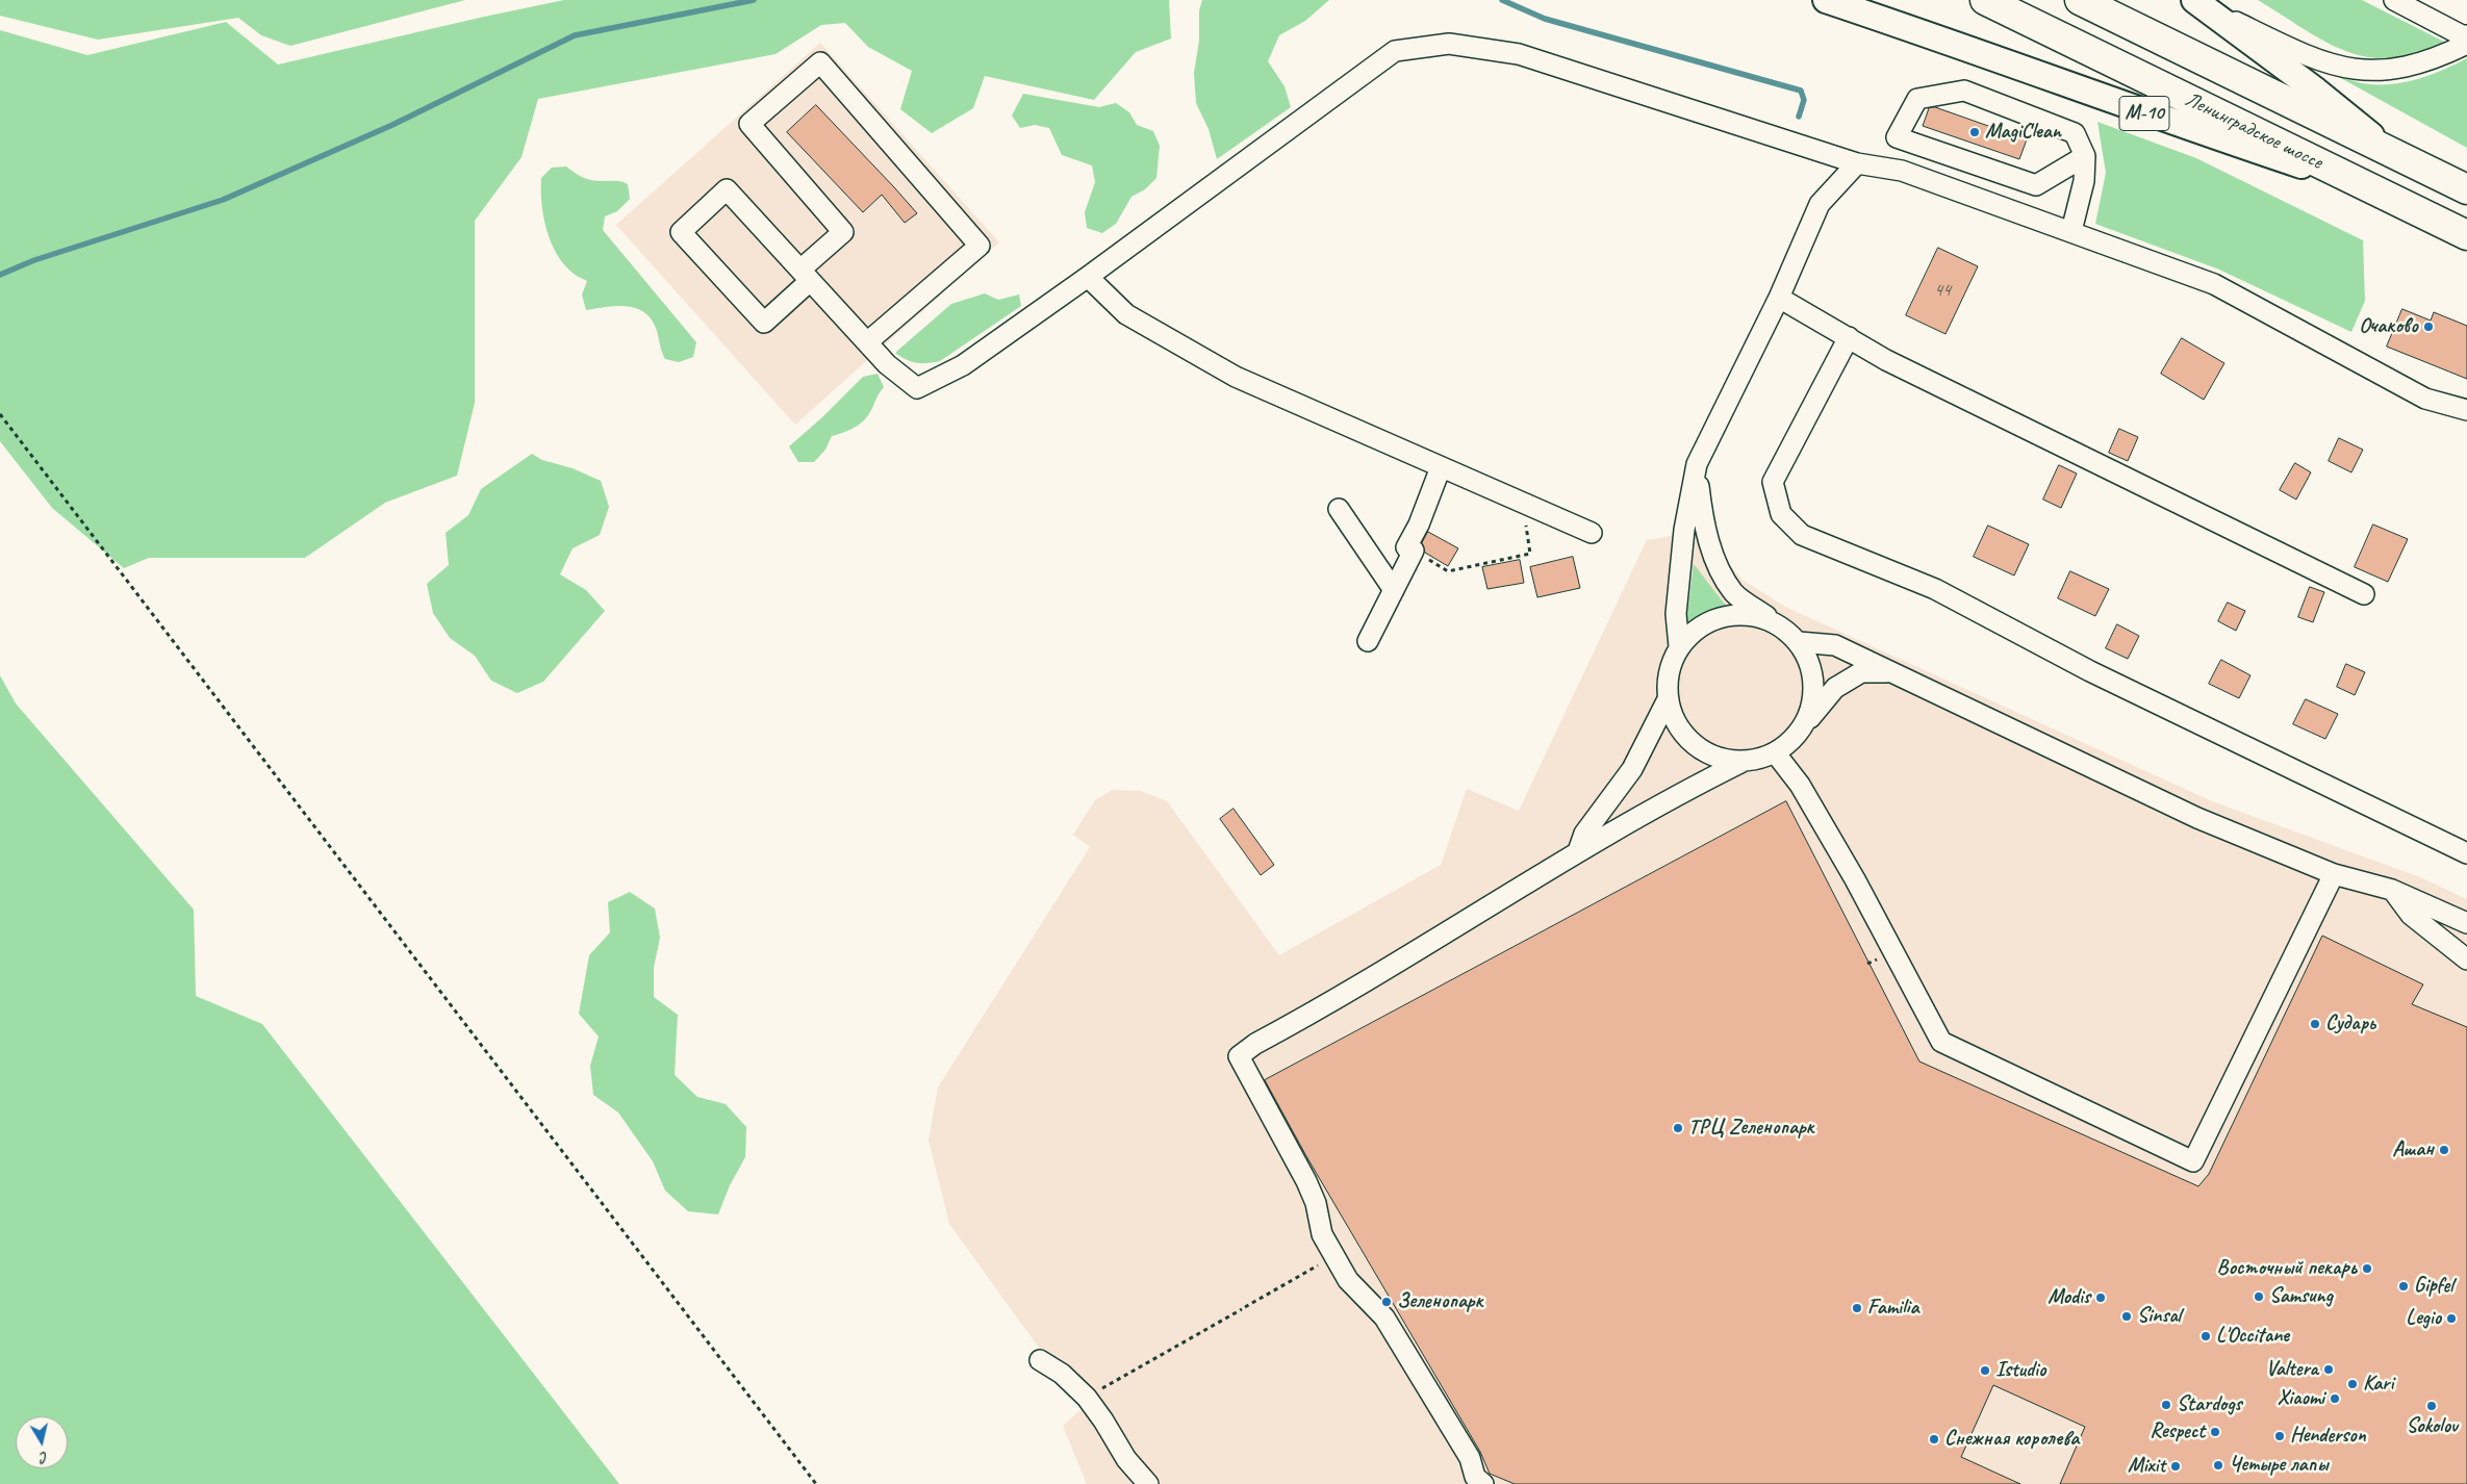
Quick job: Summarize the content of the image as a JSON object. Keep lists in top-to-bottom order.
{
  "streets": {
    "highway": ["М-10", "Ленинградское шоссе"]
  },
  "crossings": [
    ["М-10", "Ленинградское шоссе"]
  ],
  "places": [
    "MagiClean",
    "Очаково",
    "Сударь",
    "ТРЦ Zеленопарк",
    "Ашан",
    "Восточный пекарь",
    "Gipfel",
    "Samsung",
    "Modis",
    "Зеленопарк",
    "Familia",
    "Sinsal",
    "Legio",
    "L'Occitane",
    "Valtera",
    "Istudio",
    "Kari",
    "Xiaomi",
    "Stardogs",
    "Sokolov",
    "Respect",
    "Henderson",
    "Снежная королева",
    "Четыре лапы",
    "Mixit"
  ],
  "house_numbers": ["44"],
  "north": "bottom"
}
